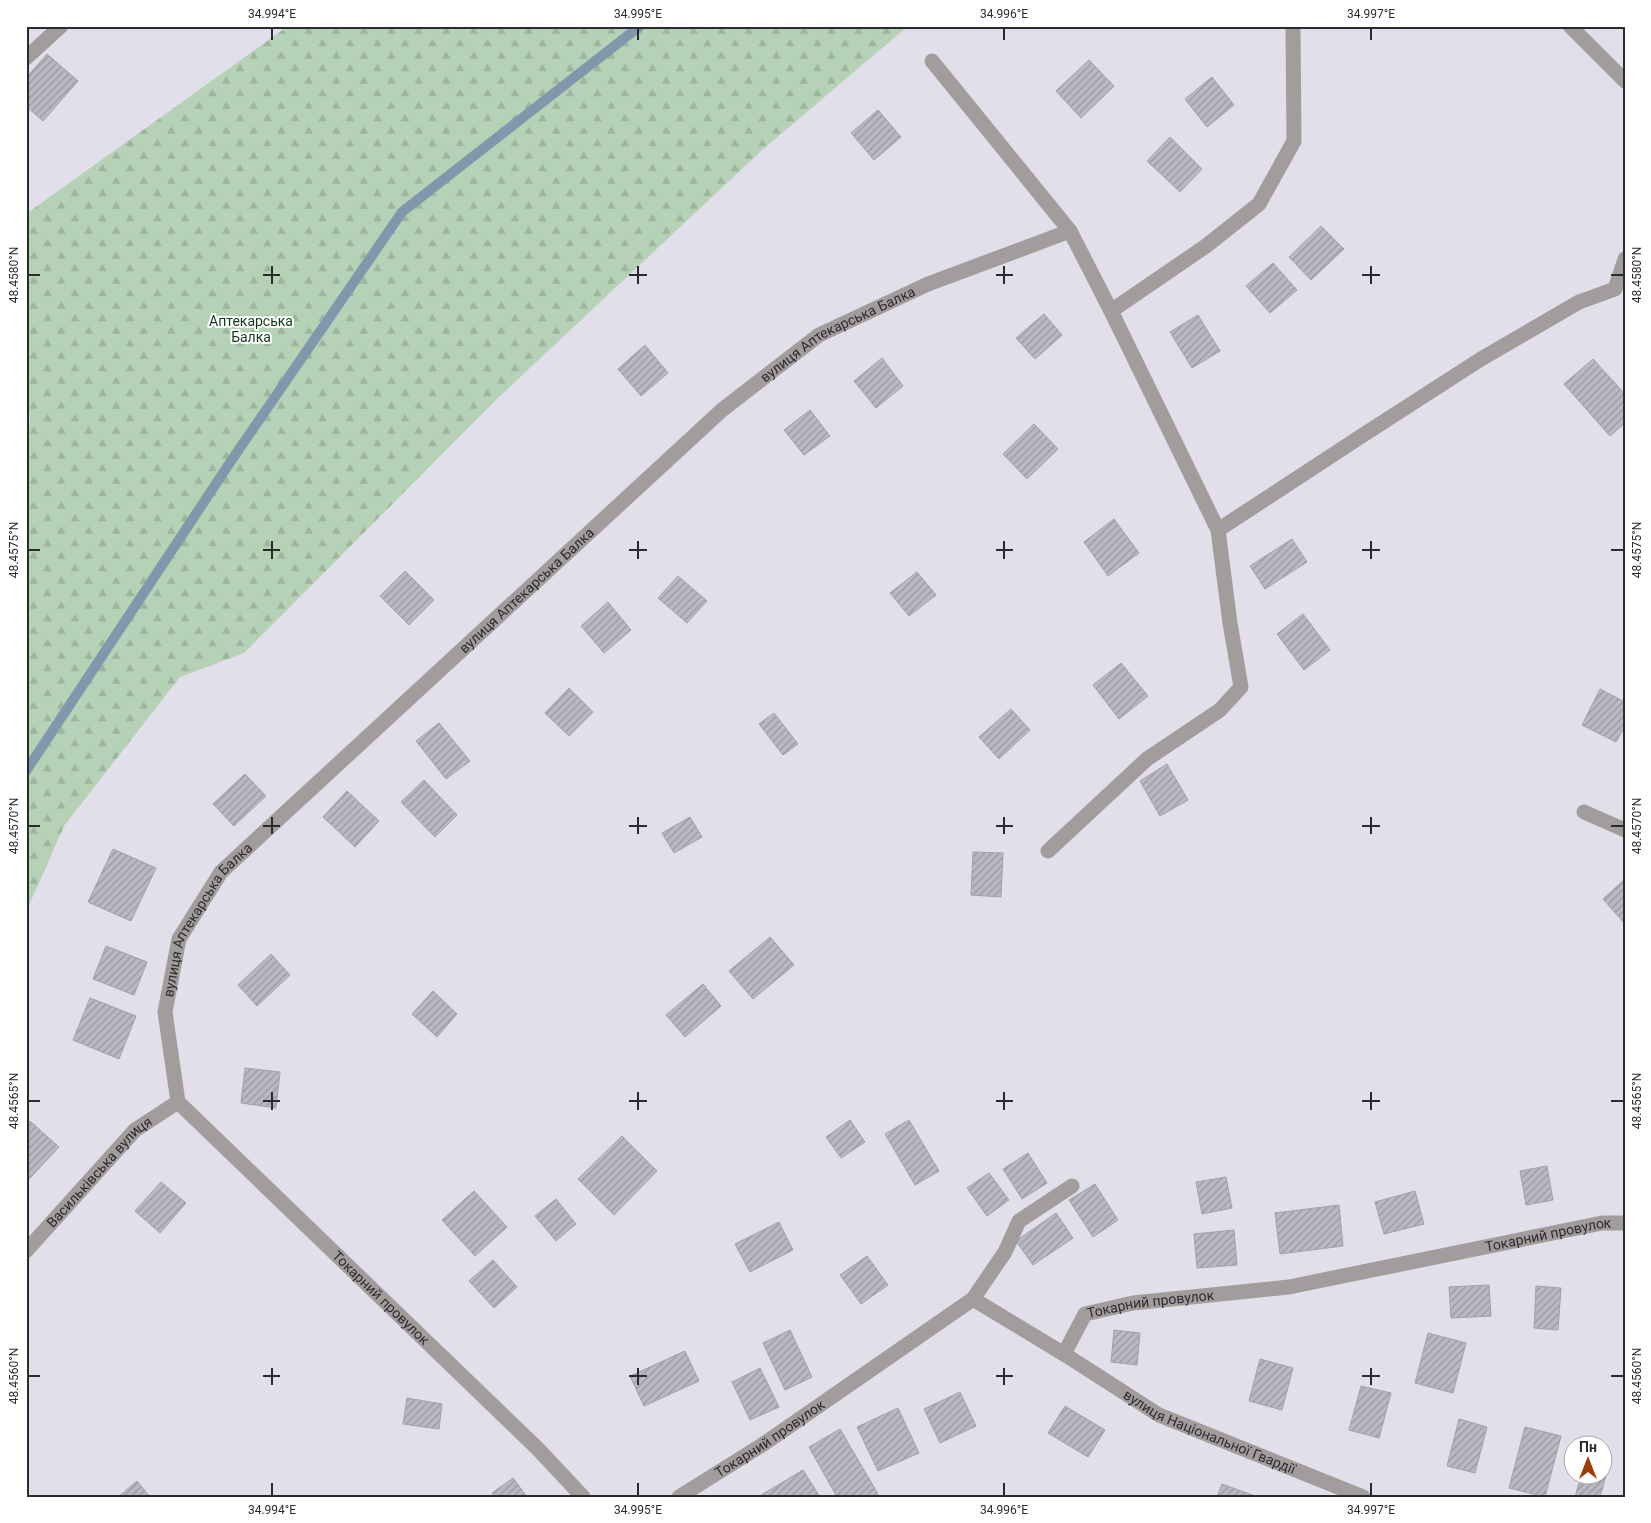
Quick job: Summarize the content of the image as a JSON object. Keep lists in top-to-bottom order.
{
  "streets": {
    "street": [
      "вулиця Аптекарська Балка",
      "Васильківська вулиця",
      "Токарний провулок",
      "вулиця Національної Гвардії"
    ]
  },
  "crossings": [
    ["вулиця Аптекарська Балка", "Васильківська вулиця"],
    ["вулиця Аптекарська Балка", "Токарний провулок"],
    ["Васильківська вулиця", "Токарний провулок"],
    ["Токарний провулок", "вулиця Національної Гвардії"]
  ],
  "parks": ["Аптекарська Балка"],
  "north": "top",
  "coordinates": [
    "34.994°E",
    "34.995°E",
    "34.996°E",
    "34.997°E",
    "48.4580°N",
    "48.4575°N",
    "48.4570°N",
    "48.4565°N",
    "48.4560°N"
  ]
}
